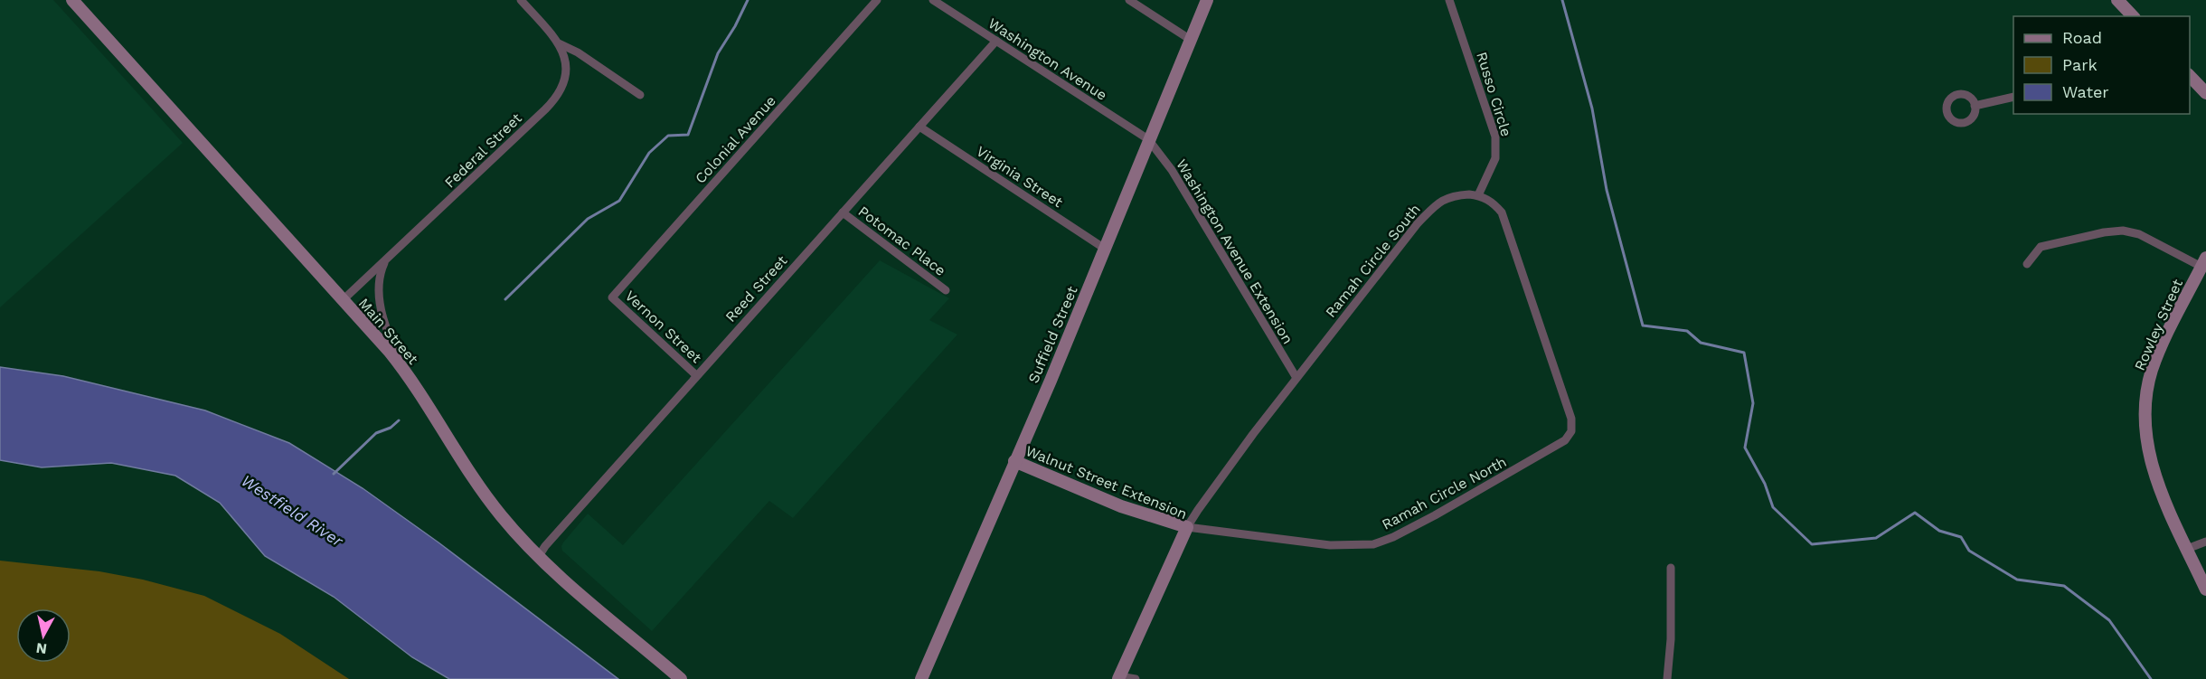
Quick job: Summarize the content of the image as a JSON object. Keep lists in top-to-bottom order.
{
  "streets": {
    "main road": [
      "Rowley Street",
      "Main Street",
      "Suffield Street",
      "Walnut Street Extension"
    ],
    "street": [
      "Washington Avenue",
      "Russo Circle",
      "Colonial Avenue",
      "Federal Street",
      "Virginia Street",
      "Potomac Place",
      "Washington Avenue Extension",
      "Ramah Circle South",
      "Reed Street",
      "Vernon Street",
      "Ramah Circle North"
    ]
  },
  "crossings": [
    ["Washington Avenue", "Washington Avenue Extension"],
    ["Washington Avenue", "Reed Street"],
    ["Washington Avenue", "Suffield Street"],
    ["Russo Circle", "Ramah Circle South"],
    ["Russo Circle", "Ramah Circle North"],
    ["Colonial Avenue", "Vernon Street"],
    ["Federal Street", "Main Street"],
    ["Virginia Street", "Reed Street"],
    ["Virginia Street", "Suffield Street"],
    ["Potomac Place", "Reed Street"],
    ["Washington Avenue Extension", "Ramah Circle South"],
    ["Washington Avenue Extension", "Suffield Street"],
    ["Ramah Circle South", "Walnut Street Extension"],
    ["Ramah Circle South", "Ramah Circle North"],
    ["Reed Street", "Vernon Street"],
    ["Reed Street", "Main Street"],
    ["Suffield Street", "Walnut Street Extension"],
    ["Walnut Street Extension", "Ramah Circle North"]
  ],
  "water": ["Westfield River"],
  "legend": ["Road", "Park", "Water"],
  "north": "bottom"
}
